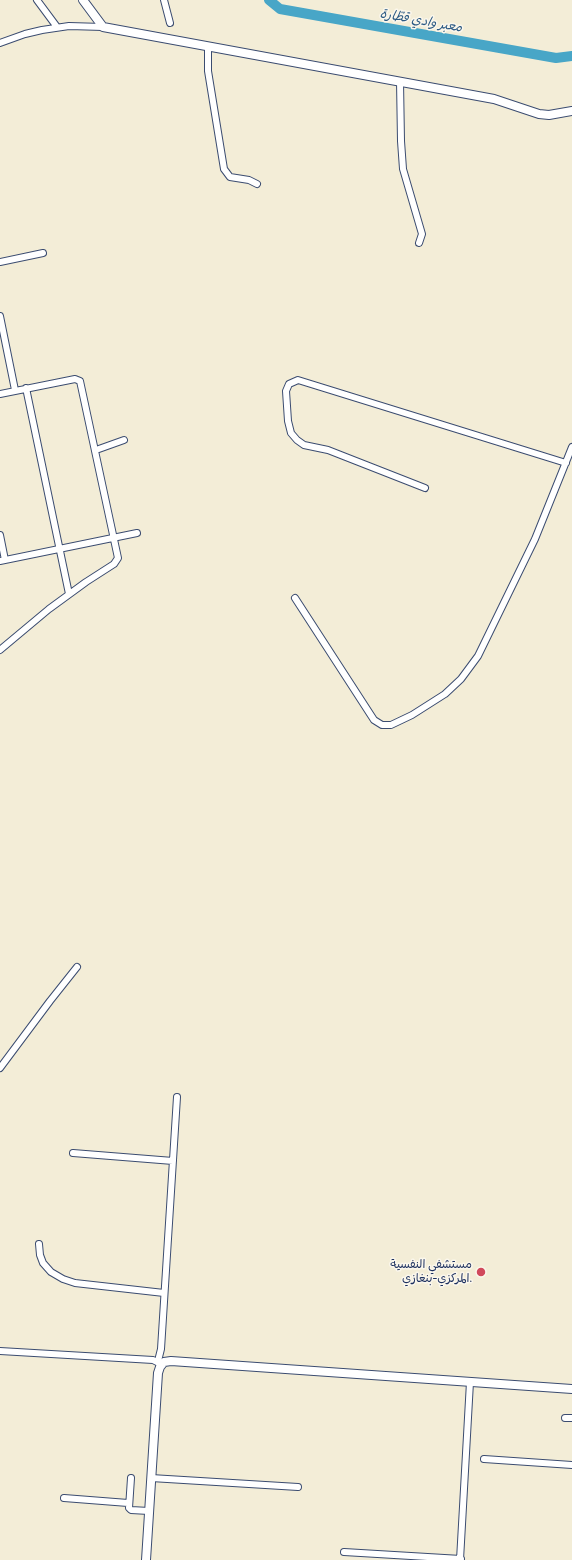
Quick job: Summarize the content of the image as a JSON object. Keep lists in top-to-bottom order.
{
  "water": ["معبر وادي قطّارة"],
  "places": ["مستشفي النفسية المركزي-بنغازي."]
}
